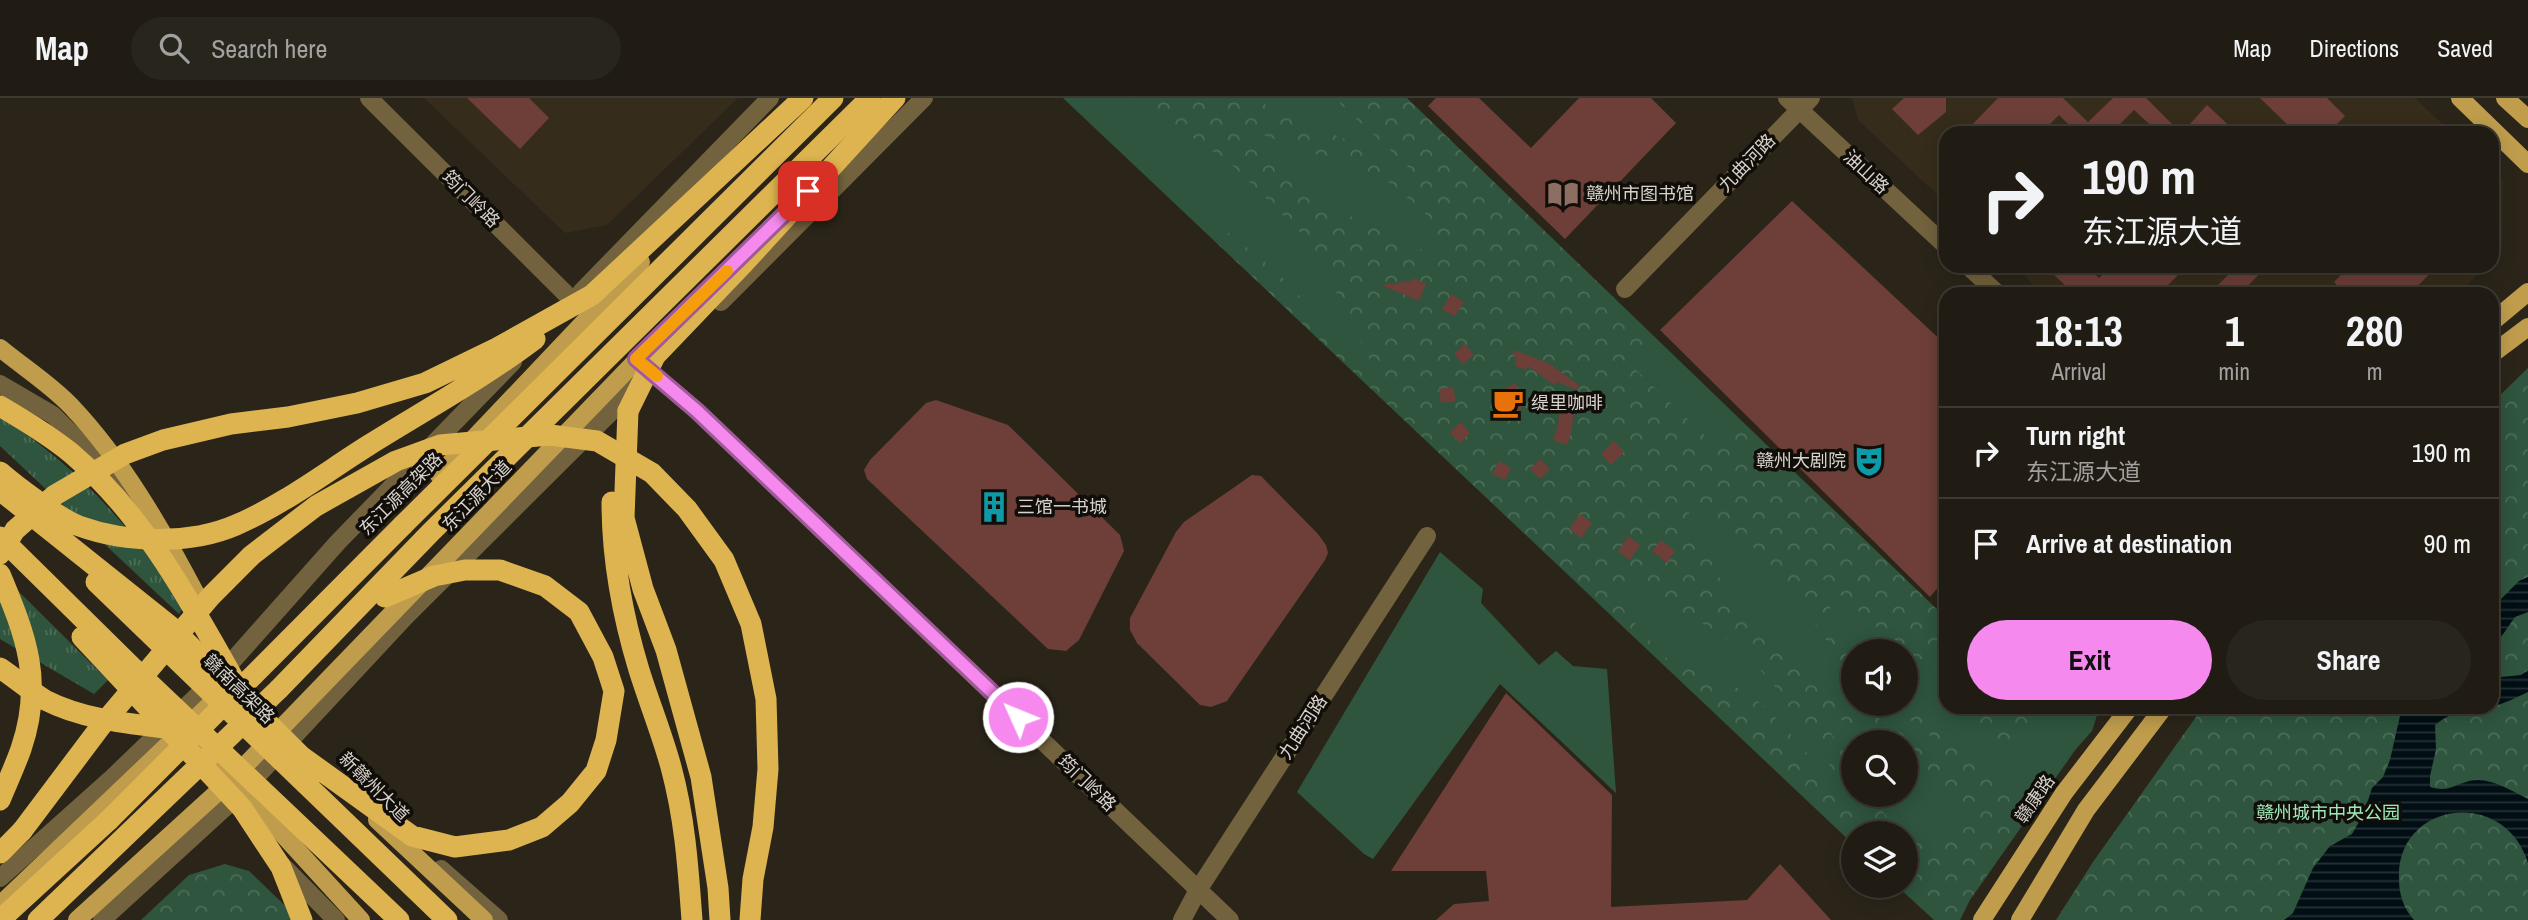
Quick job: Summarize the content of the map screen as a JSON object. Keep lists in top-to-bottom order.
{
  "streets": {
    "highway": ["东江源高架路", "赣南高架路"],
    "main road": ["东江源大道", "新赣州大道", "赣康路"],
    "street": ["九曲河路", "油山路", "筠门岭路"]
  },
  "crossings": [
    ["九曲河路", "油山路"],
    ["九曲河路", "筠门岭路"],
    ["筠门岭路", "东江源大道"],
    ["东江源大道", "新赣州大道"]
  ],
  "parks": ["赣州城市中央公园"],
  "places": {
    "library": ["赣州市图书馆"],
    "cafe": ["缇里咖啡"],
    "theatre": ["赣州大剧院"],
    "building": ["三馆一书城"]
  },
  "page": {
    "header": "Map",
    "search": "Search here",
    "nav": ["Map", "Directions", "Saved"],
    "turn": ["190 m", "东江源大道"],
    "eta": [
      "18:13",
      "Arrival",
      "1",
      "min",
      "280",
      "m"
    ],
    "list": [
      {
        "name": "Turn right",
        "note": "东江源大道",
        "value": "190 m"
      },
      {
        "name": "Arrive at destination",
        "value": "90 m"
      }
    ],
    "buttons": ["Exit", "Share"]
  }
}
